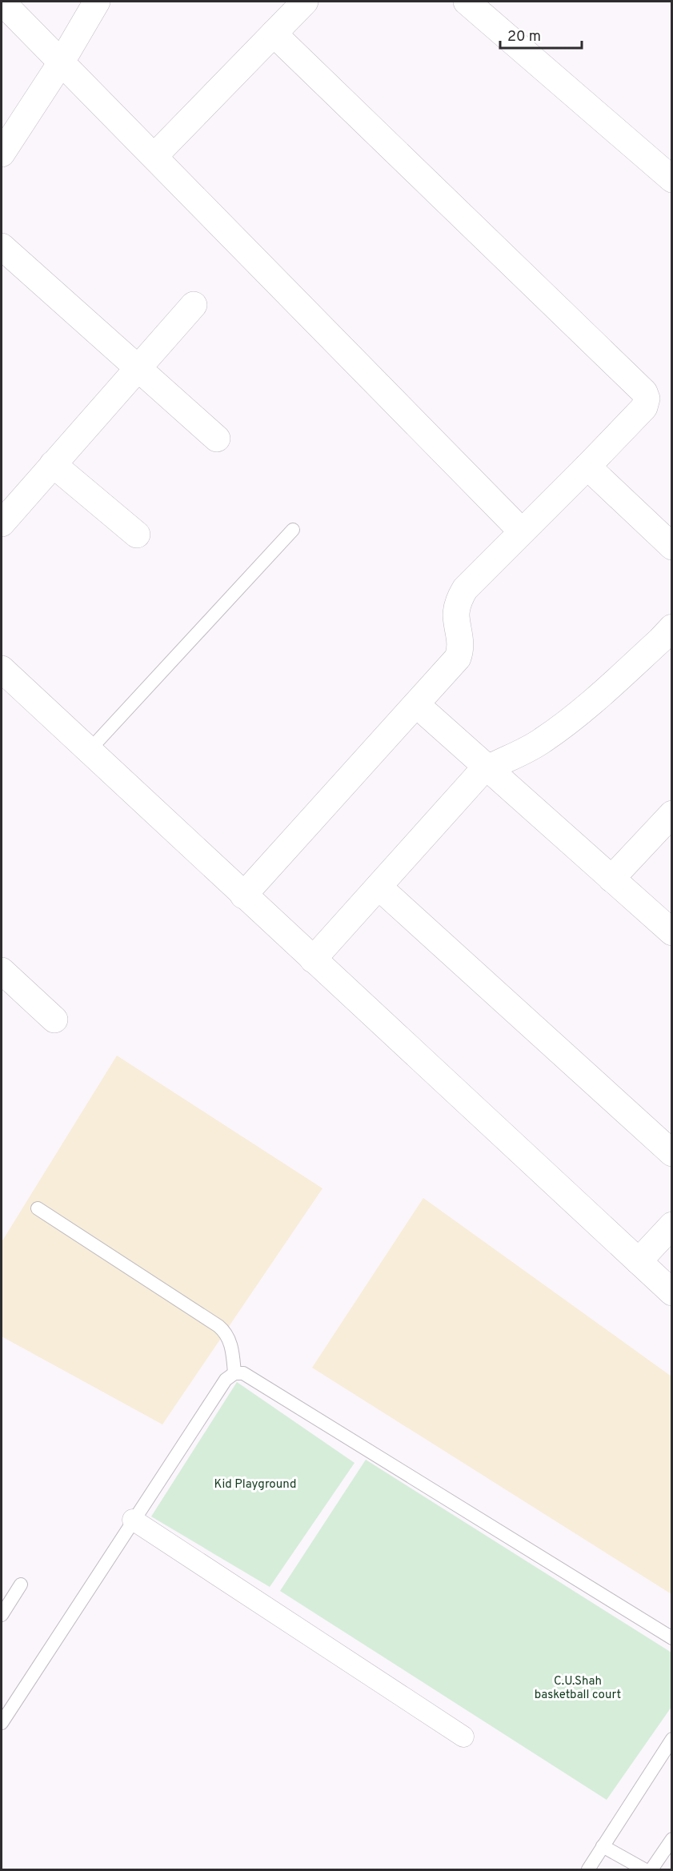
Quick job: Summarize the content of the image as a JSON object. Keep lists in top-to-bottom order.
{
  "parks": ["Kid Playground", "C.U.Shah basketball court"],
  "scale_bar": "20 m"
}
